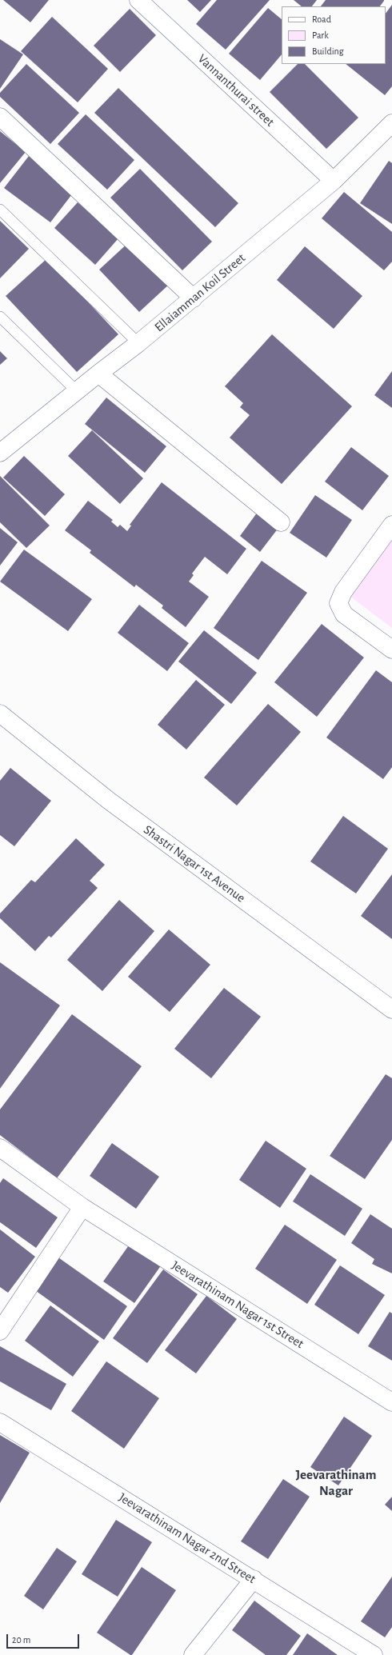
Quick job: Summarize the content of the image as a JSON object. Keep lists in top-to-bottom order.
{
  "streets": {
    "street": [
      "Vannanthurai street",
      "Ellaiamman Koil Street",
      "Shastri Nagar 1st Avenue",
      "Jeevarathinam Nagar 1st Street",
      "Jeevarathinam Nagar 2nd Street"
    ]
  },
  "crossings": [
    ["Vannanthurai street", "Ellaiamman Koil Street"]
  ],
  "districts": ["Jeevarathinam Nagar"],
  "legend": ["Road", "Park", "Building"],
  "scale_bar": "20 m"
}
